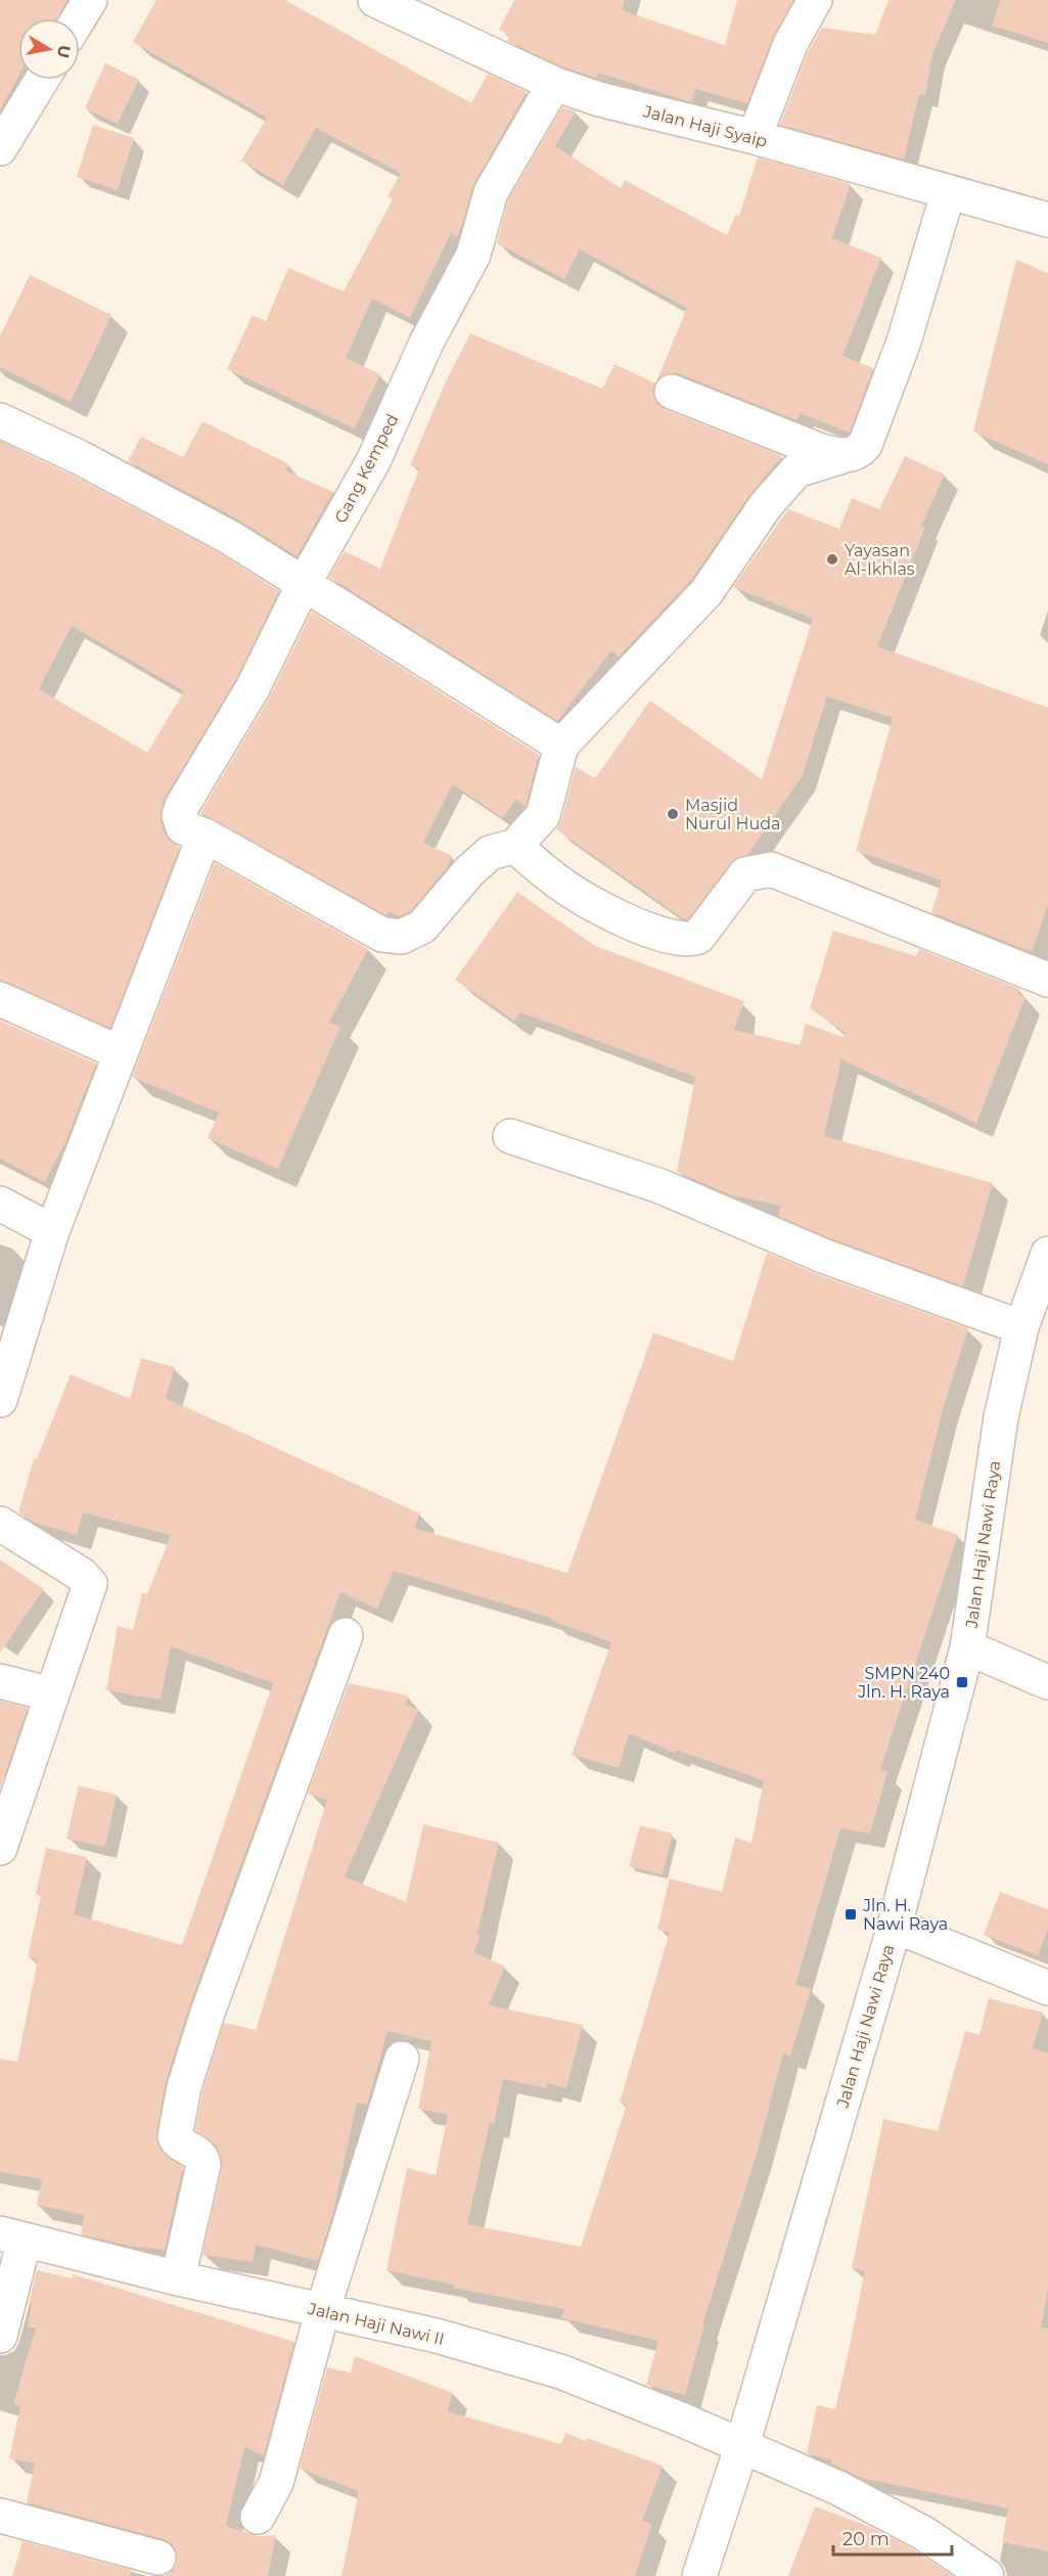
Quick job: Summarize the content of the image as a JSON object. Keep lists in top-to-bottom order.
{
  "streets": {
    "street": [
      "Jalan Haji Syaip",
      "Gang Kemped",
      "Jalan Haji Nawi Raya",
      "Jalan Haji Nawi II"
    ]
  },
  "crossings": [
    ["Jalan Haji Syaip", "Gang Kemped"],
    ["Jalan Haji Nawi Raya", "Jalan Haji Nawi II"]
  ],
  "places": {
    "other": ["Yayasan Al-Ikhlas", "Masjid Nurul Huda"],
    "transit": ["SMPN 240 Jln. H. Raya", "Jln. H. Nawi Raya"]
  },
  "scale_bar": "20 m",
  "north": "right"
}
